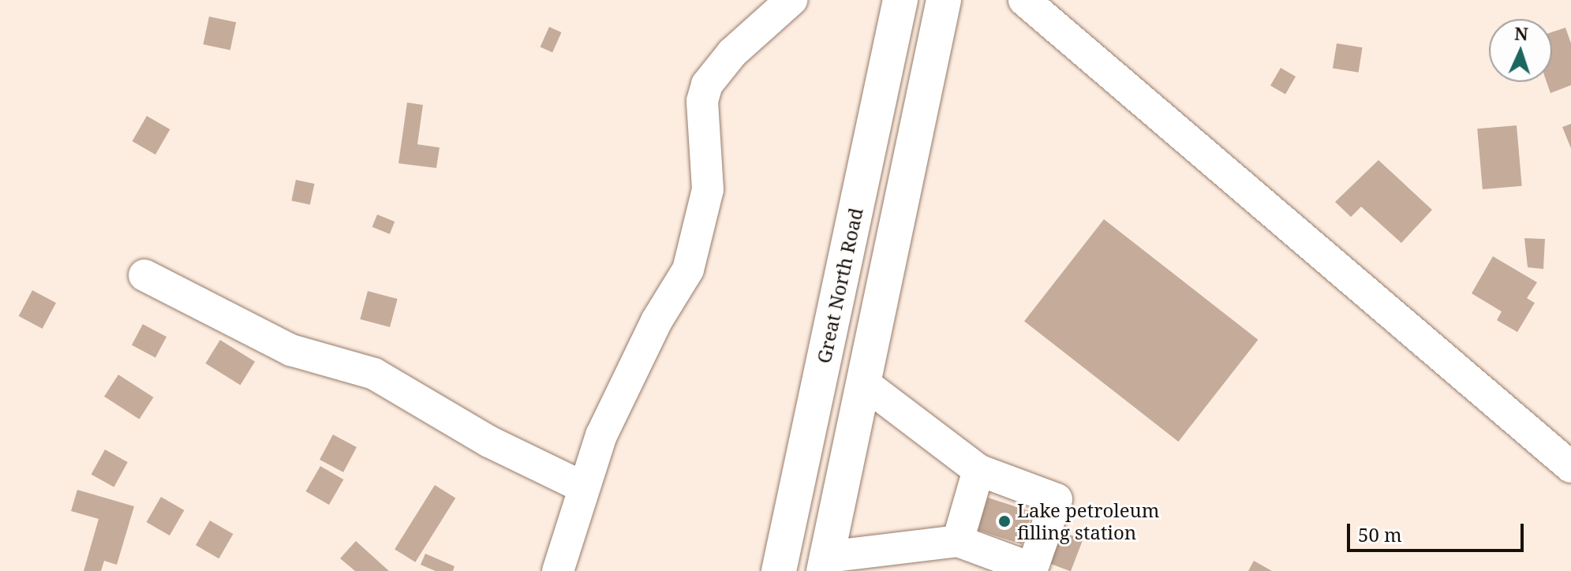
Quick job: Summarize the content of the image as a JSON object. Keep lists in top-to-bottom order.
{
  "streets": {
    "highway": ["Great North Road"]
  },
  "places": ["Lake petroleum filling station"],
  "scale_bar": "50 m",
  "north": "top"
}
